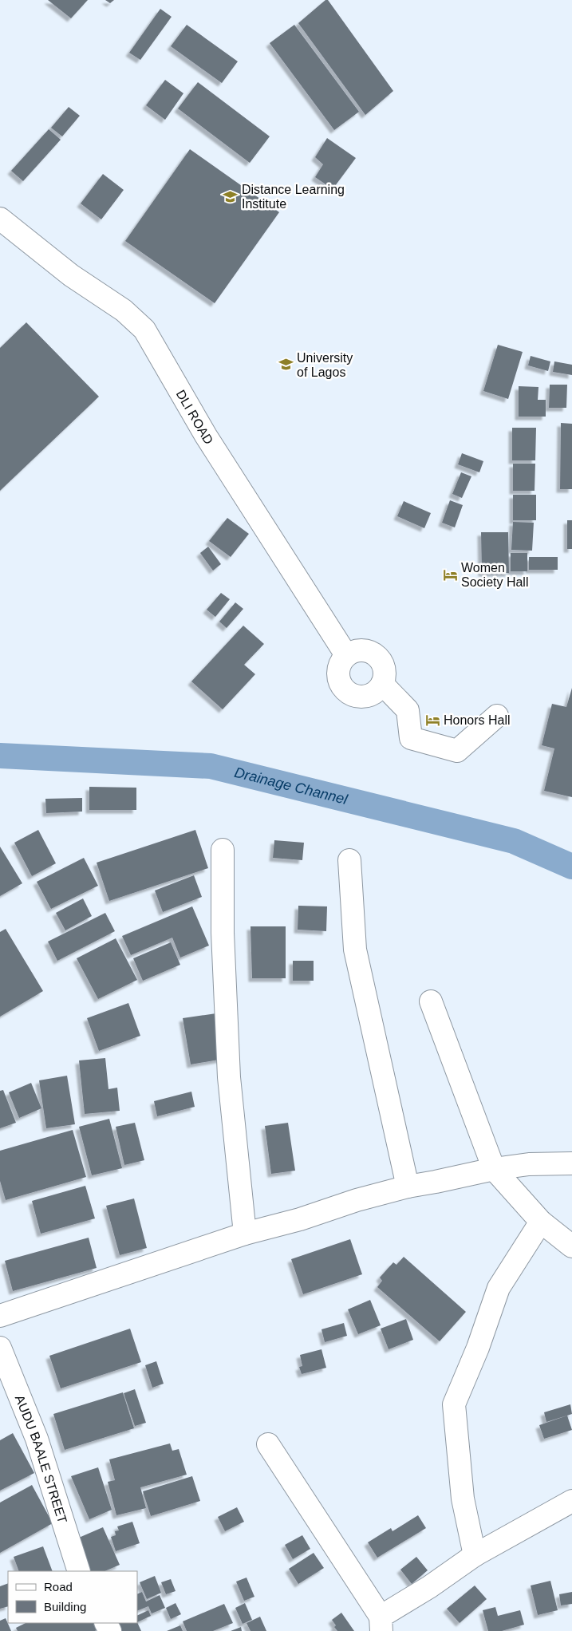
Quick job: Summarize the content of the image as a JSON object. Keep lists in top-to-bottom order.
{
  "streets": {
    "street": ["DLI ROAD", "AUDU BAALE STREET"]
  },
  "water": ["Drainage Channel"],
  "places": {
    "school or university": ["Distance Learning Institute", "University of Lagos"],
    "hotel": ["Women Society Hall", "Honors Hall"]
  },
  "legend": ["Road", "Building"]
}
